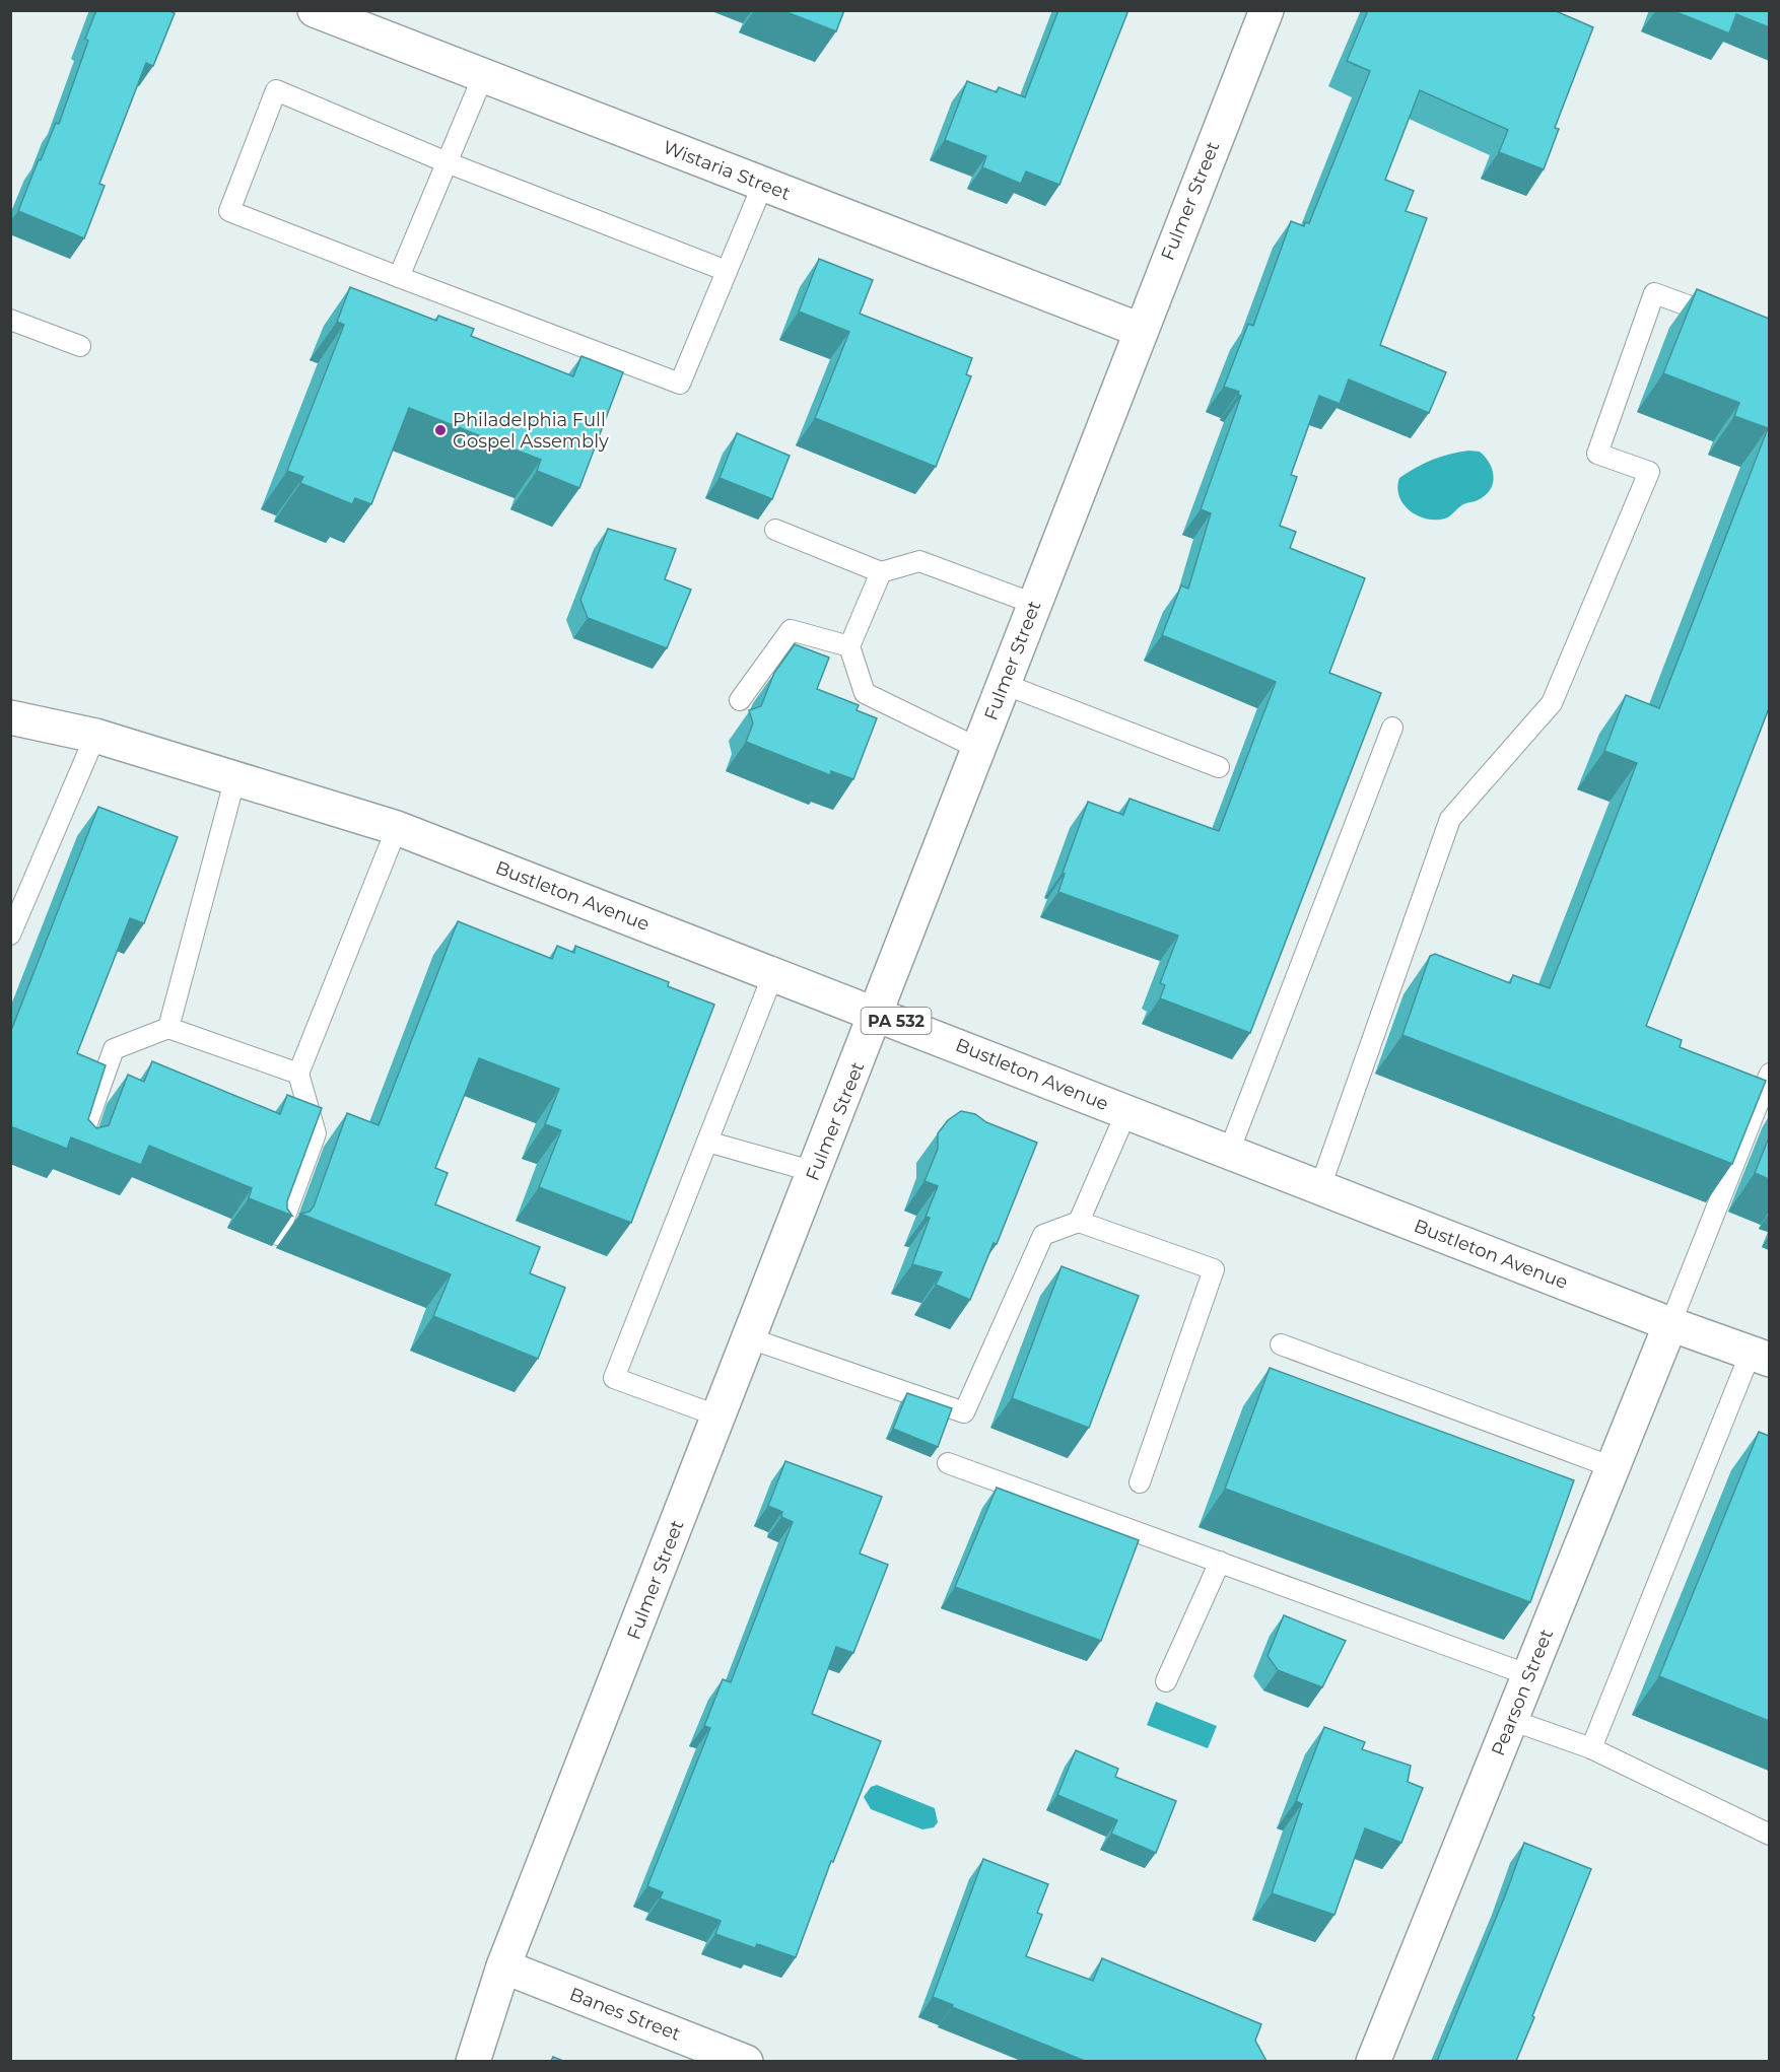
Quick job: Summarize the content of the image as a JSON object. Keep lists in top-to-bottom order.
{
  "streets": {
    "street": [
      "Wistaria Street",
      "Fulmer Street",
      "Bustleton Avenue",
      "PA 532",
      "Pearson Street",
      "Banes Street"
    ]
  },
  "crossings": [
    ["Wistaria Street", "Fulmer Street"],
    ["Fulmer Street", "Bustleton Avenue"],
    ["Fulmer Street", "Banes Street"],
    ["Bustleton Avenue", "Pearson Street"]
  ],
  "places": ["Philadelphia Full Gospel Assembly"]
}
